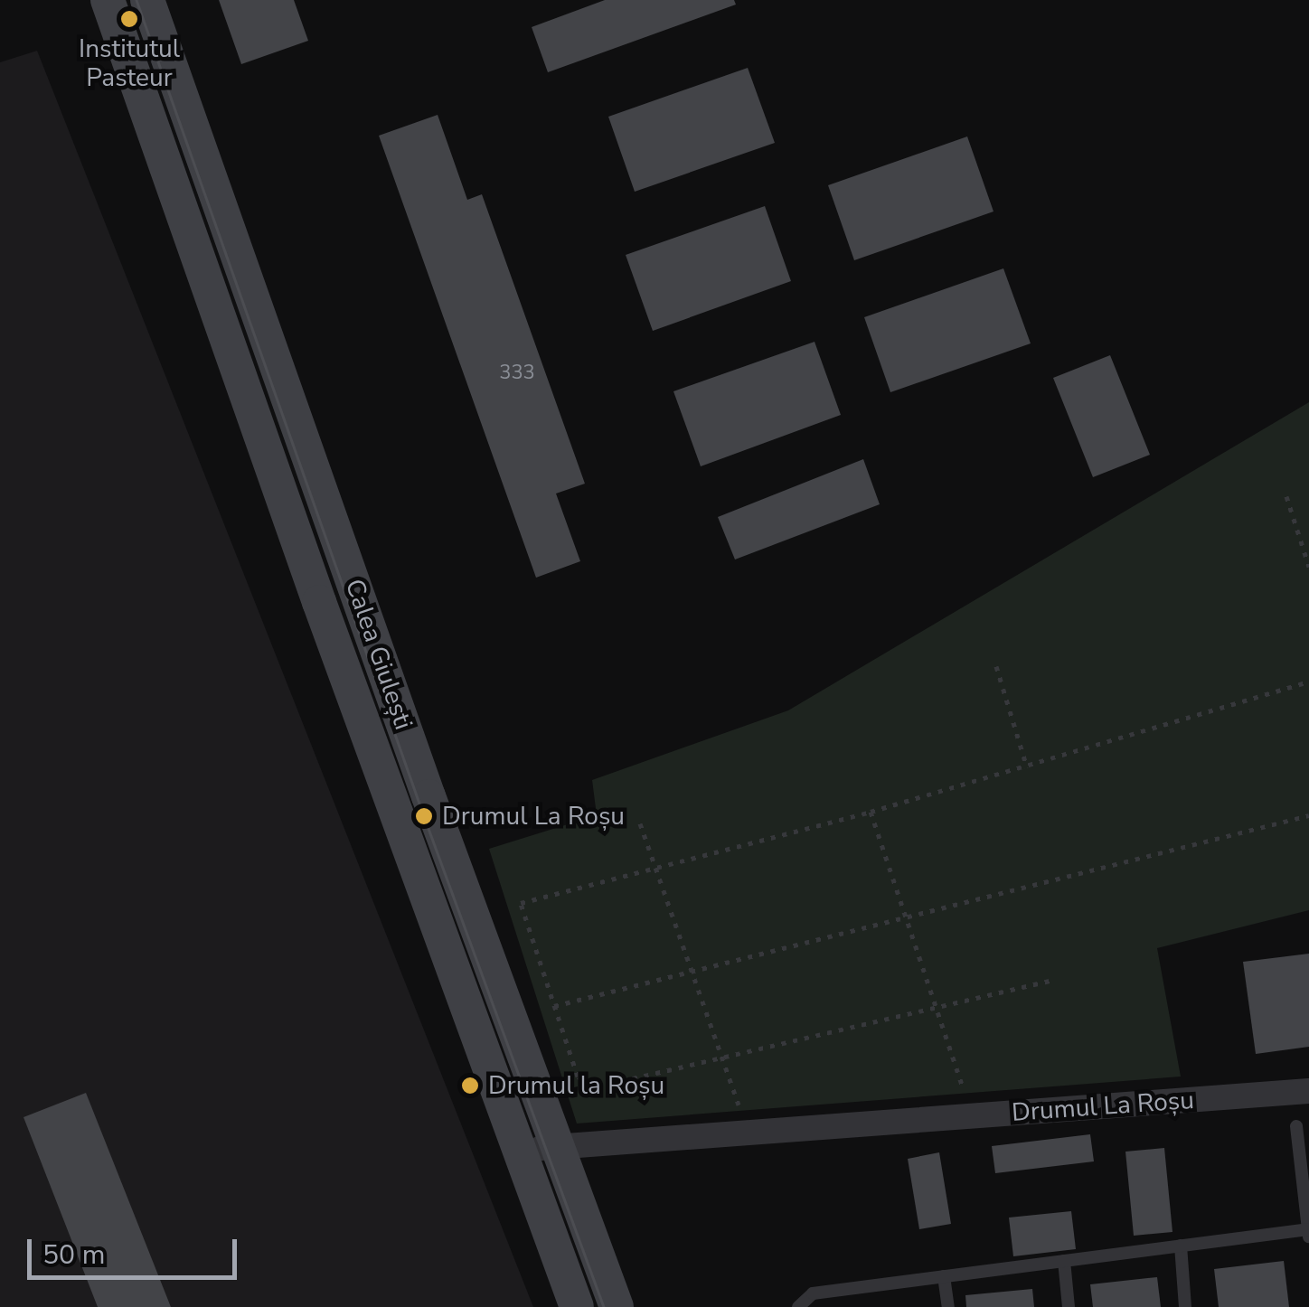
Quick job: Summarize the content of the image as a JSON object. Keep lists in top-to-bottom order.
{
  "streets": {
    "main road": ["Calea Giulești"],
    "street": ["Drumul La Roșu"]
  },
  "crossings": [
    ["Calea Giulești", "Drumul La Roșu"]
  ],
  "places": ["Institutul Pasteur", "Drumul La Roșu", "Drumul la Roșu"],
  "house_numbers": ["333"],
  "scale_bar": "50 m"
}
